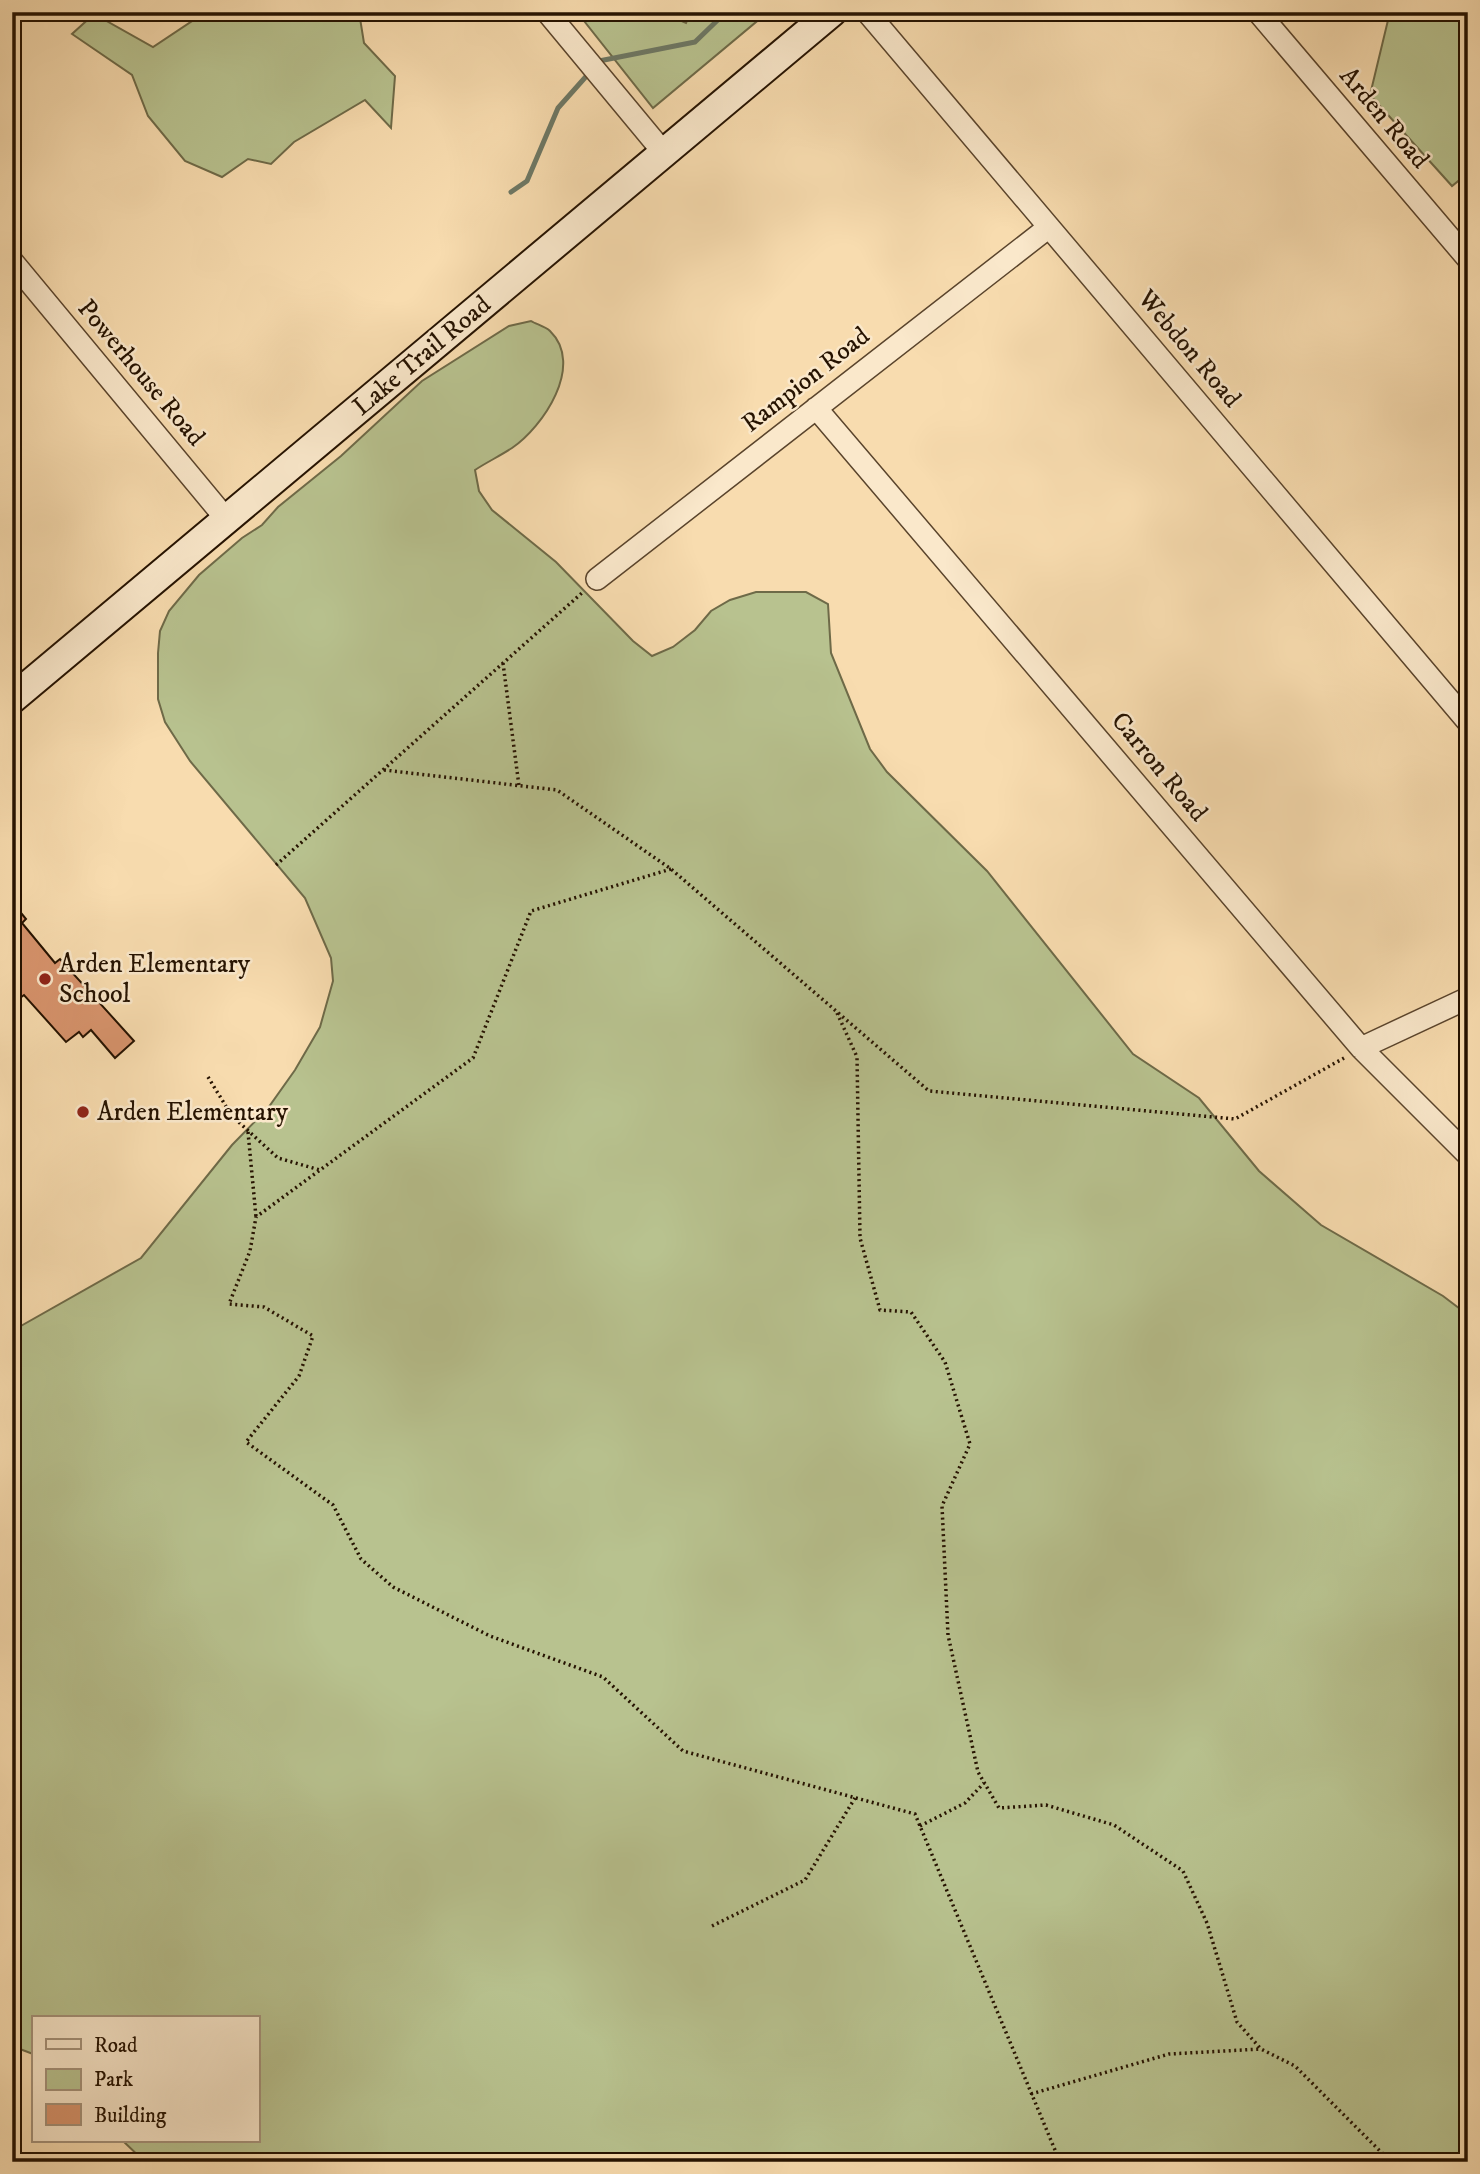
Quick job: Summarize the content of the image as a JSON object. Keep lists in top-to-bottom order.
{
  "streets": {
    "street": [
      "Arden Road",
      "Webdon Road",
      "Lake Trail Road",
      "Powerhouse Road",
      "Rampion Road",
      "Carron Road"
    ]
  },
  "crossings": [
    ["Webdon Road", "Rampion Road"],
    ["Lake Trail Road", "Powerhouse Road"],
    ["Rampion Road", "Carron Road"]
  ],
  "places": ["Arden Elementary School", "Arden Elementary"],
  "legend": ["Road", "Park", "Building"]
}
